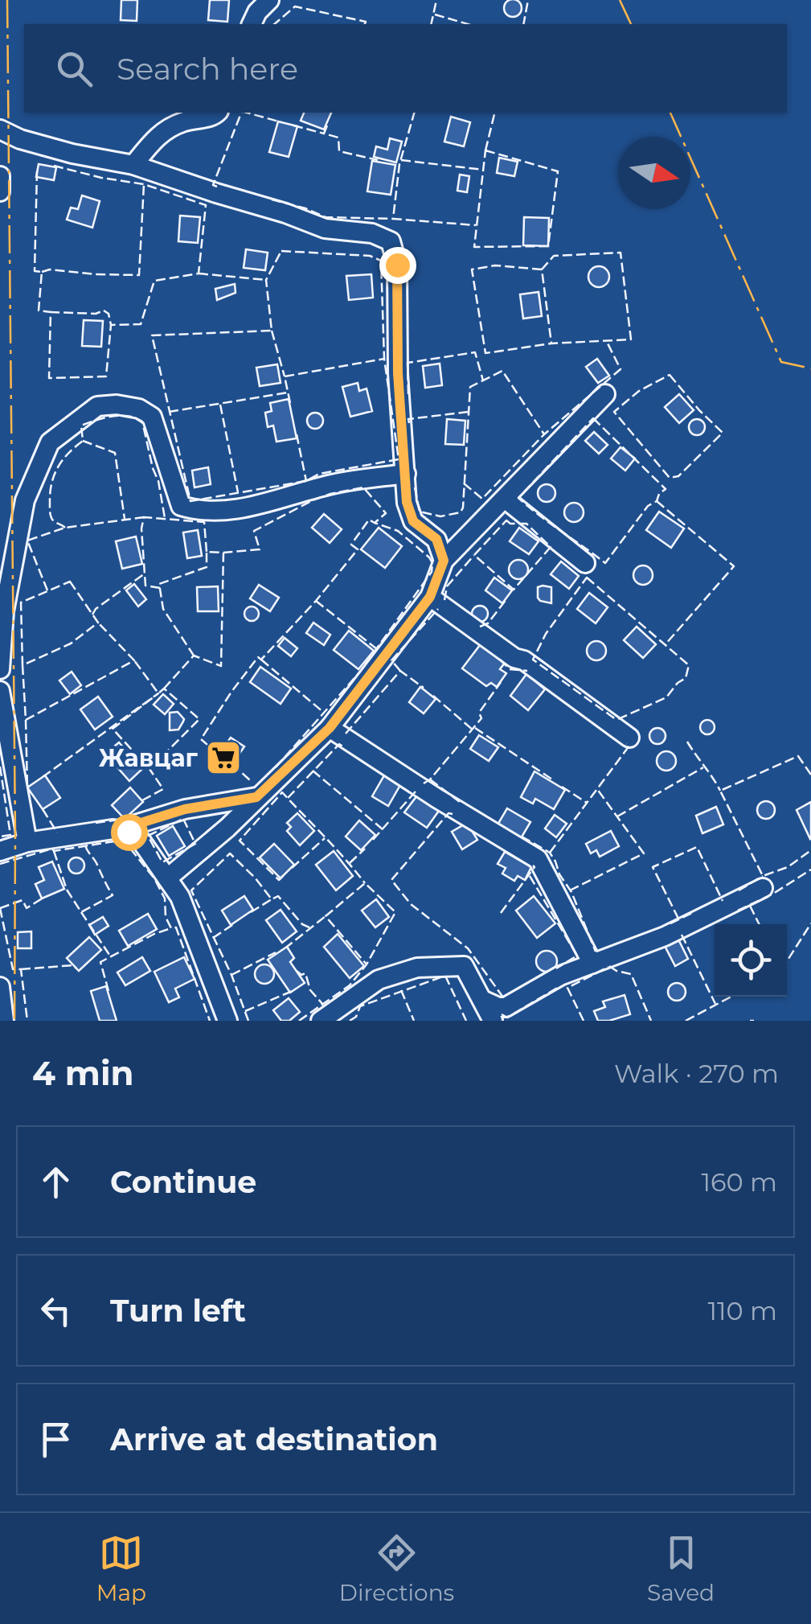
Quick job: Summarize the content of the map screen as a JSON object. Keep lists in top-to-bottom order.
{
  "places": {
    "supermarket": ["Жавцаг"]
  },
  "north": "right",
  "page": {
    "search": "Search here",
    "heading": ["4 min", "Walk · 270 m"],
    "list": [
      ["Continue", "160 m"],
      ["Turn left", "110 m"],
      "Arrive at destination"
    ],
    "nav": ["Map", "Directions", "Saved"]
  }
}
